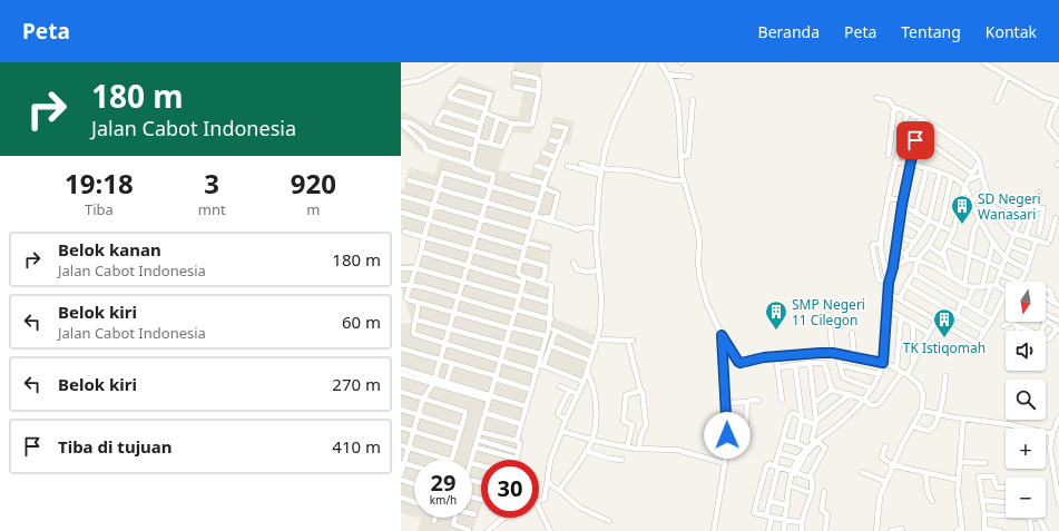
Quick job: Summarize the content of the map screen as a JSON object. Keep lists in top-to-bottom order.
{
  "places": {
    "building": ["SD Negeri Wanasari", "SMP Negeri 11 Cilegon", "TK Istiqomah"]
  },
  "north": "bottom",
  "page": {
    "header": "Peta",
    "nav": [
      "Beranda",
      "Peta",
      "Tentang",
      "Kontak"
    ],
    "turn": ["180 m", "Jalan Cabot Indonesia"],
    "eta": [
      "19:18",
      "Tiba",
      "3",
      "mnt",
      "920",
      "m"
    ],
    "list": [
      {
        "name": "Belok kanan",
        "note": "Jalan Cabot Indonesia",
        "value": "180 m"
      },
      {
        "name": "Belok kiri",
        "note": "Jalan Cabot Indonesia",
        "value": "60 m"
      },
      {
        "name": "Belok kiri",
        "value": "270 m"
      },
      {
        "name": "Tiba di tujuan",
        "value": "410 m"
      }
    ],
    "map_buttons": ["+", "−"],
    "speed": "29 km/h",
    "limit": "30"
  }
}
